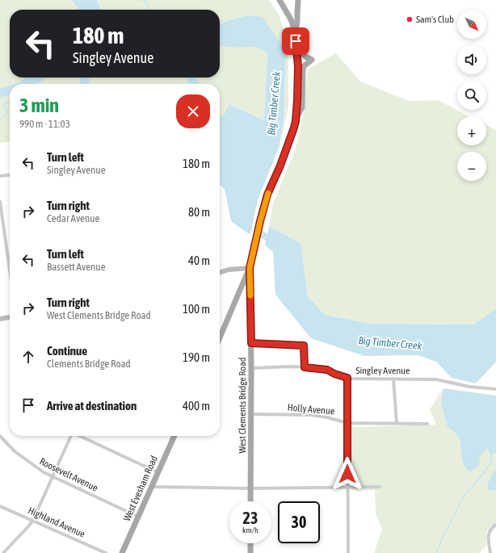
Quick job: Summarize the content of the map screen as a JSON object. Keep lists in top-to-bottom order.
{
  "streets": {
    "main road": ["West Clements Bridge Road", "West Evesham Road"],
    "street": [
      "Singley Avenue",
      "Holly Avenue",
      "Roosevelt Avenue",
      "Highland Avenue"
    ]
  },
  "crossings": [
    ["Singley Avenue", "West Clements Bridge Road"],
    ["West Clements Bridge Road", "Holly Avenue"],
    ["Roosevelt Avenue", "West Evesham Road"]
  ],
  "water": ["Big Timber Creek"],
  "places": ["Sam's Club"],
  "north": "bottom right",
  "page": {
    "map_buttons": ["+", "−"],
    "turn": ["180 m", "Singley Avenue"],
    "heading": ["3 min", "990 m · 11:03"],
    "list": [
      {
        "name": "Turn left",
        "note": "Singley Avenue",
        "value": "180 m"
      },
      {
        "name": "Turn right",
        "note": "Cedar Avenue",
        "value": "80 m"
      },
      {
        "name": "Turn left",
        "note": "Bassett Avenue",
        "value": "40 m"
      },
      {
        "name": "Turn right",
        "note": "West Clements Bridge Road",
        "value": "100 m"
      },
      {
        "name": "Continue",
        "note": "Clements Bridge Road",
        "value": "190 m"
      },
      {
        "name": "Arrive at destination",
        "value": "400 m"
      }
    ],
    "speed": "23 km/h",
    "limit": "30"
  }
}
